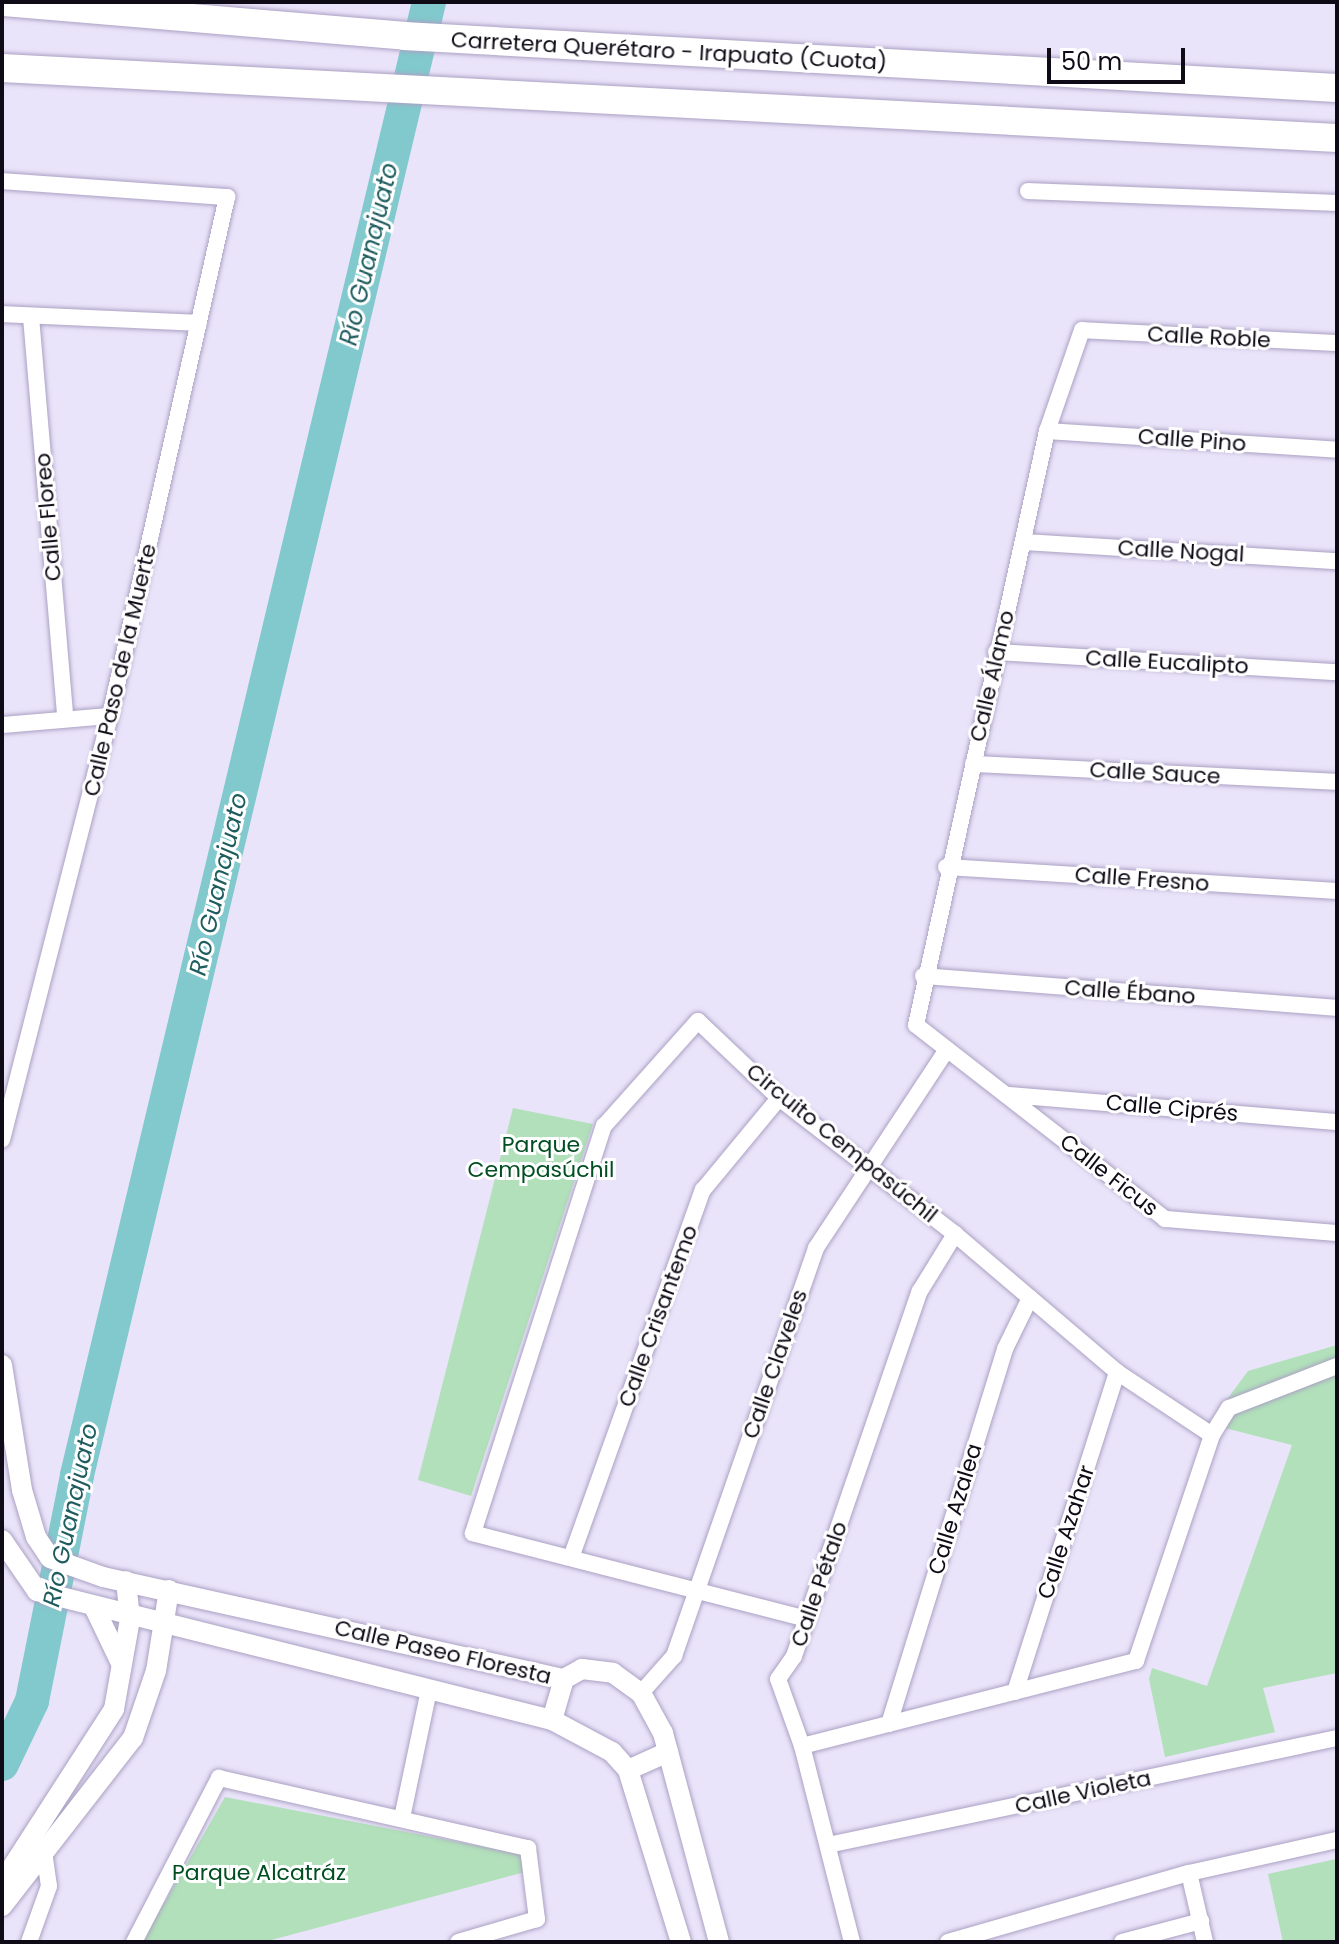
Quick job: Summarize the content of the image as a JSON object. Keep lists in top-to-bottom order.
{
  "streets": {
    "highway": ["Carretera Querétaro - Irapuato (Cuota)"],
    "street": [
      "Calle Roble",
      "Calle Pino",
      "Calle Floreo",
      "Calle Nogal",
      "Calle Eucalipto",
      "Calle Paso de la Muerte",
      "Calle Álamo",
      "Calle Sauce",
      "Calle Fresno",
      "Calle Ébano",
      "Calle Ciprés",
      "Circuito Cempasúchil",
      "Calle Ficus",
      "Calle Crisantemo",
      "Calle Claveles",
      "Calle Azalea",
      "Calle Azahar",
      "Calle Pétalo",
      "Calle Paseo Floresta",
      "Calle Violeta"
    ]
  },
  "crossings": [
    ["Calle Roble", "Calle Álamo"],
    ["Calle Pino", "Calle Álamo"],
    ["Calle Nogal", "Calle Álamo"],
    ["Calle Eucalipto", "Calle Álamo"],
    ["Calle Álamo", "Calle Sauce"],
    ["Calle Álamo", "Calle Fresno"],
    ["Calle Álamo", "Calle Ébano"],
    ["Calle Álamo", "Calle Ficus"],
    ["Calle Ciprés", "Calle Ficus"],
    ["Circuito Cempasúchil", "Calle Crisantemo"],
    ["Circuito Cempasúchil", "Calle Claveles"],
    ["Circuito Cempasúchil", "Calle Azalea"],
    ["Circuito Cempasúchil", "Calle Azahar"],
    ["Circuito Cempasúchil", "Calle Pétalo"],
    ["Calle Ficus", "Calle Claveles"],
    ["Calle Claveles", "Calle Paseo Floresta"],
    ["Calle Pétalo", "Calle Violeta"]
  ],
  "water": ["Río Guanajuato"],
  "parks": ["Parque Cempasúchil", "Parque Alcatráz"],
  "scale_bar": "50 m"
}
